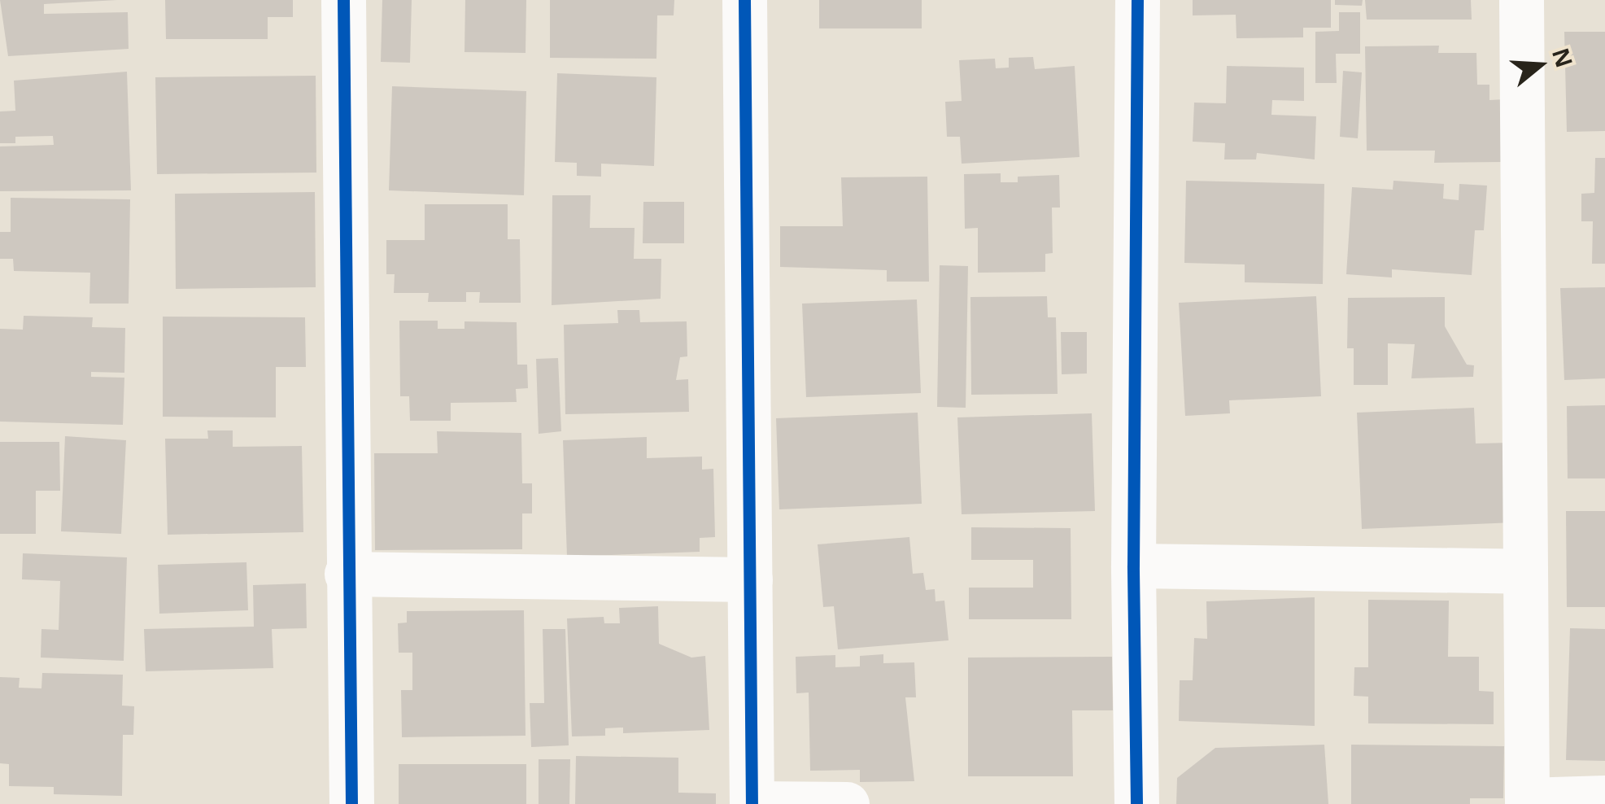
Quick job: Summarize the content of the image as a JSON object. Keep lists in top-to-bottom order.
{
  "north": "right"
}
